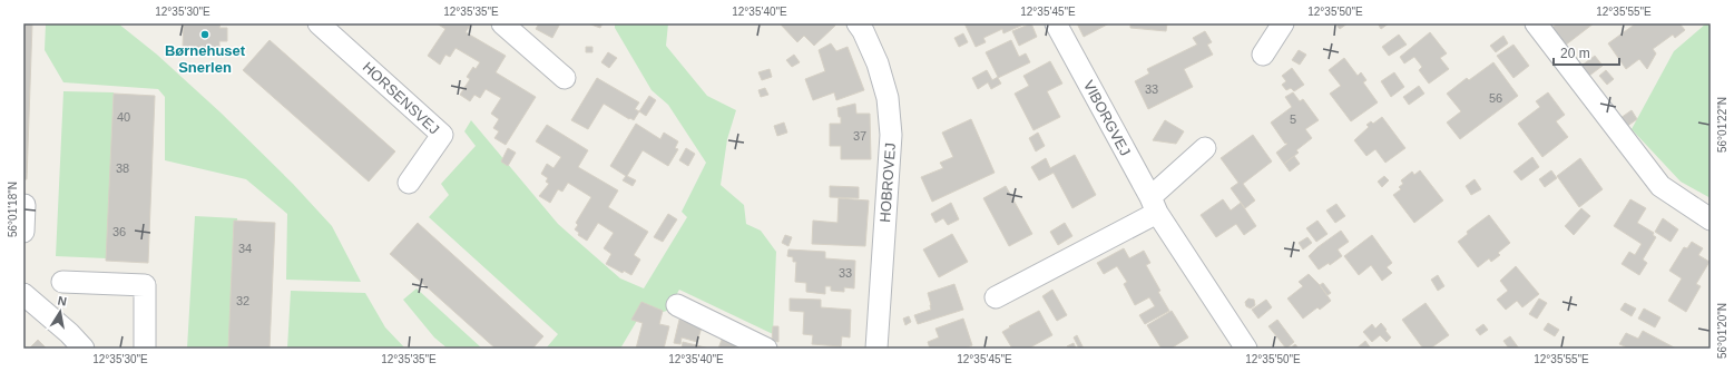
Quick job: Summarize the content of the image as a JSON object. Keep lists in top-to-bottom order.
{
  "streets": {
    "street": ["HORSENSVEJ", "VIBORGVEJ", "HOBROVEJ"]
  },
  "places": ["Børnehuset Snerlen"],
  "house_numbers": [
    "33",
    "56",
    "40",
    "5",
    "37",
    "38",
    "36",
    "34",
    "33",
    "32"
  ],
  "scale_bar": "20 m",
  "north": "top",
  "coordinates": [
    "12°35'30\"E",
    "12°35'35\"E",
    "12°35'40\"E",
    "12°35'45\"E",
    "12°35'50\"E",
    "12°35'55\"E",
    "56°01'22\"N",
    "56°01'18\"N",
    "56°01'20\"N"
  ]
}
